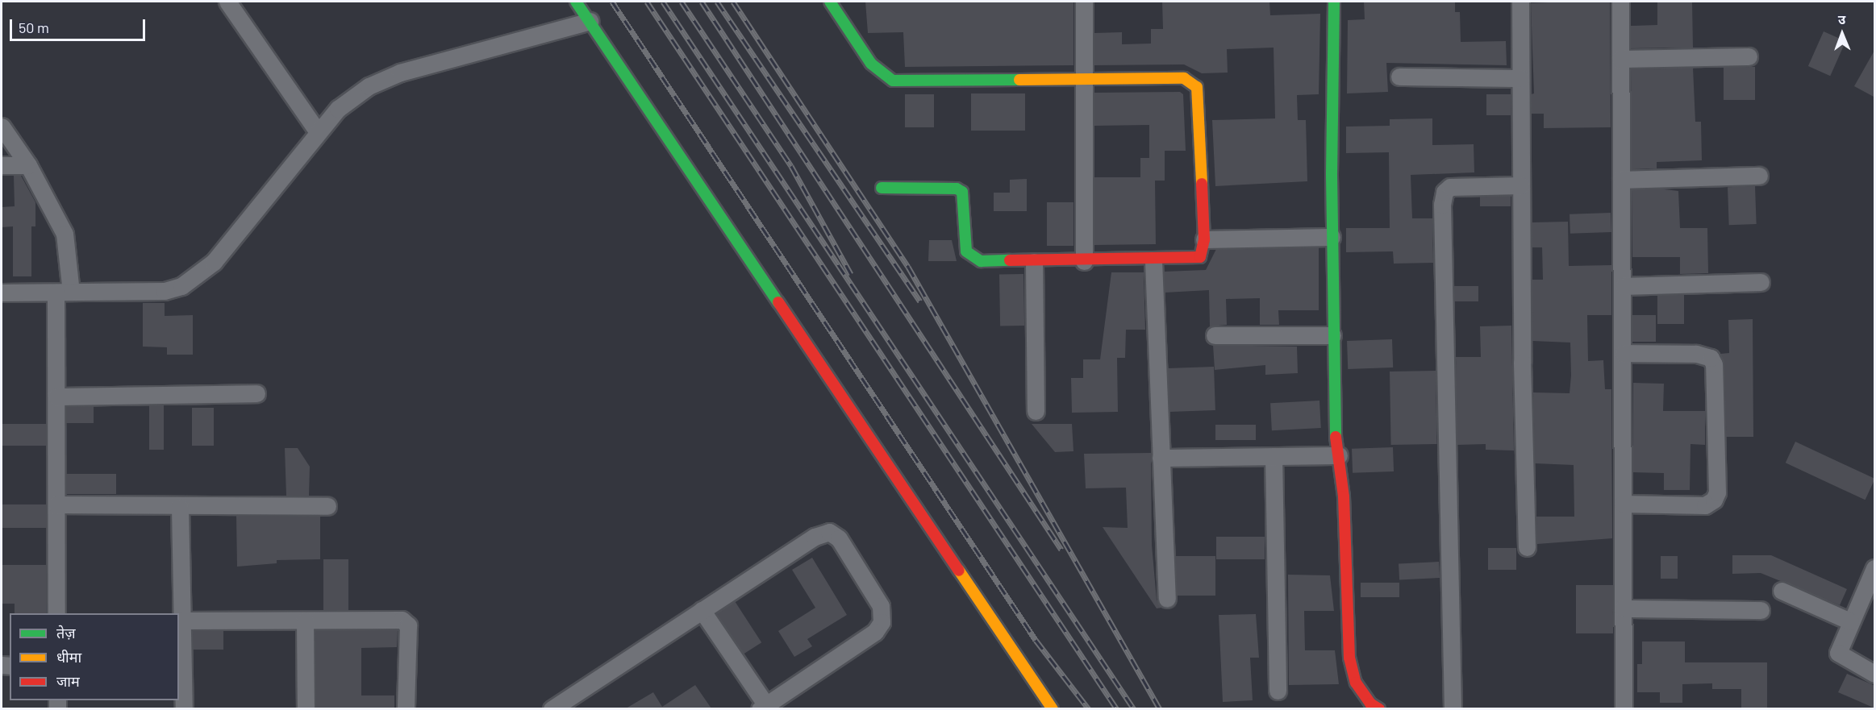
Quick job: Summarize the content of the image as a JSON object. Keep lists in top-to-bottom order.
{
  "legend": ["तेज़", "धीमा", "जाम"],
  "scale_bar": "50 m",
  "north": "top"
}
